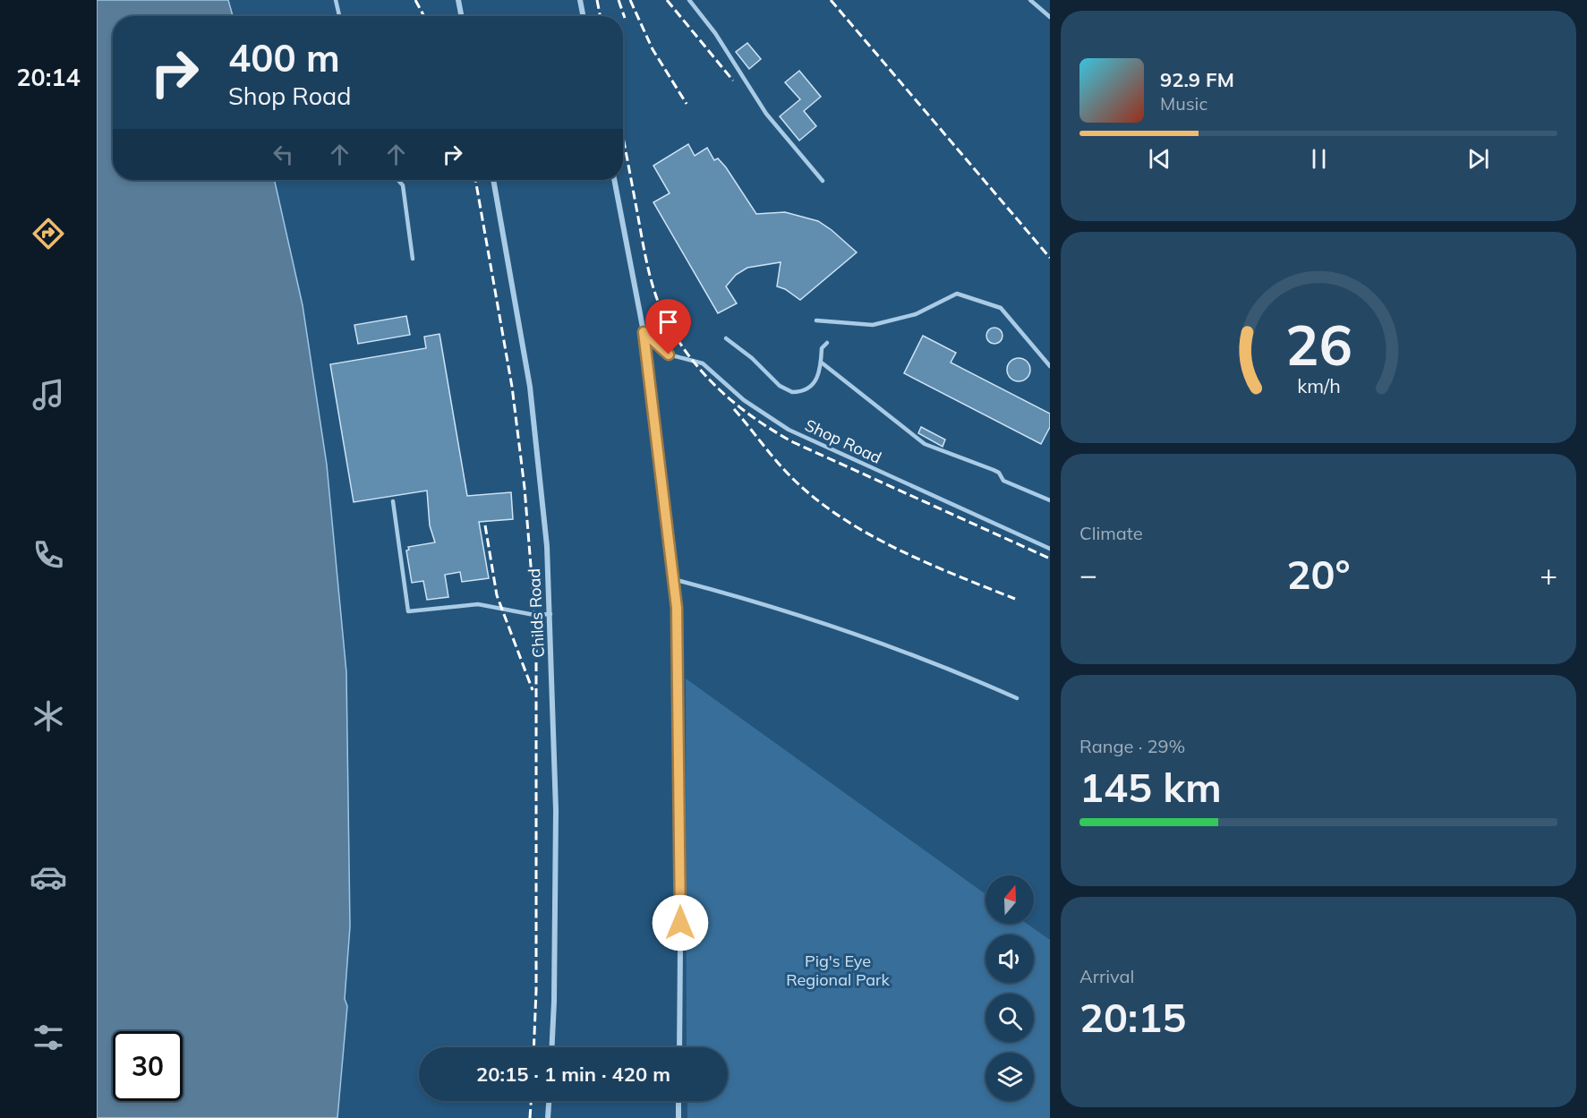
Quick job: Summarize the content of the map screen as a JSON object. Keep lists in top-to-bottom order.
{
  "streets": {
    "street": ["Childs Road"],
    "lane": ["Shop Road"]
  },
  "parks": ["Pig's Eye Regional Park"],
  "north": "top",
  "page": {
    "tabs": "20:14",
    "turn": ["400 m", "Shop Road"],
    "song": ["92.9 FM", "Music"],
    "tile": [
      "Climate",
      ["Range · 29%", "145 km"],
      ["Arrival", "20:15"]
    ],
    "heat": ["−", "20°", "+"],
    "limit": "30",
    "trip": "20:15 · 1 min · 420 m",
    "gauge": ["26", "km/h"]
  }
}
